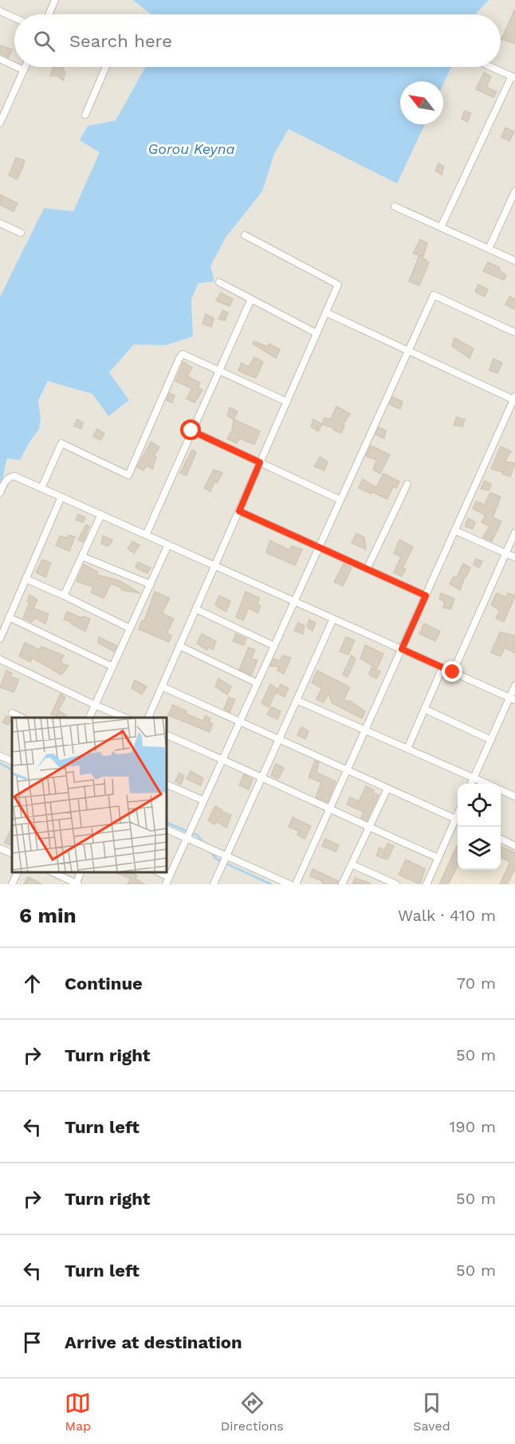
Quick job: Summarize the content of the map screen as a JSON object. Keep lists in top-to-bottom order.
{
  "water": ["Gorou Keyna"],
  "north": "top left",
  "page": {
    "search": "Search here",
    "heading": ["6 min", "Walk · 410 m"],
    "list": [
      ["Continue", "70 m"],
      ["Turn right", "50 m"],
      ["Turn left", "190 m"],
      ["Turn right", "50 m"],
      ["Turn left", "50 m"],
      "Arrive at destination"
    ],
    "nav": ["Map", "Directions", "Saved"]
  }
}
